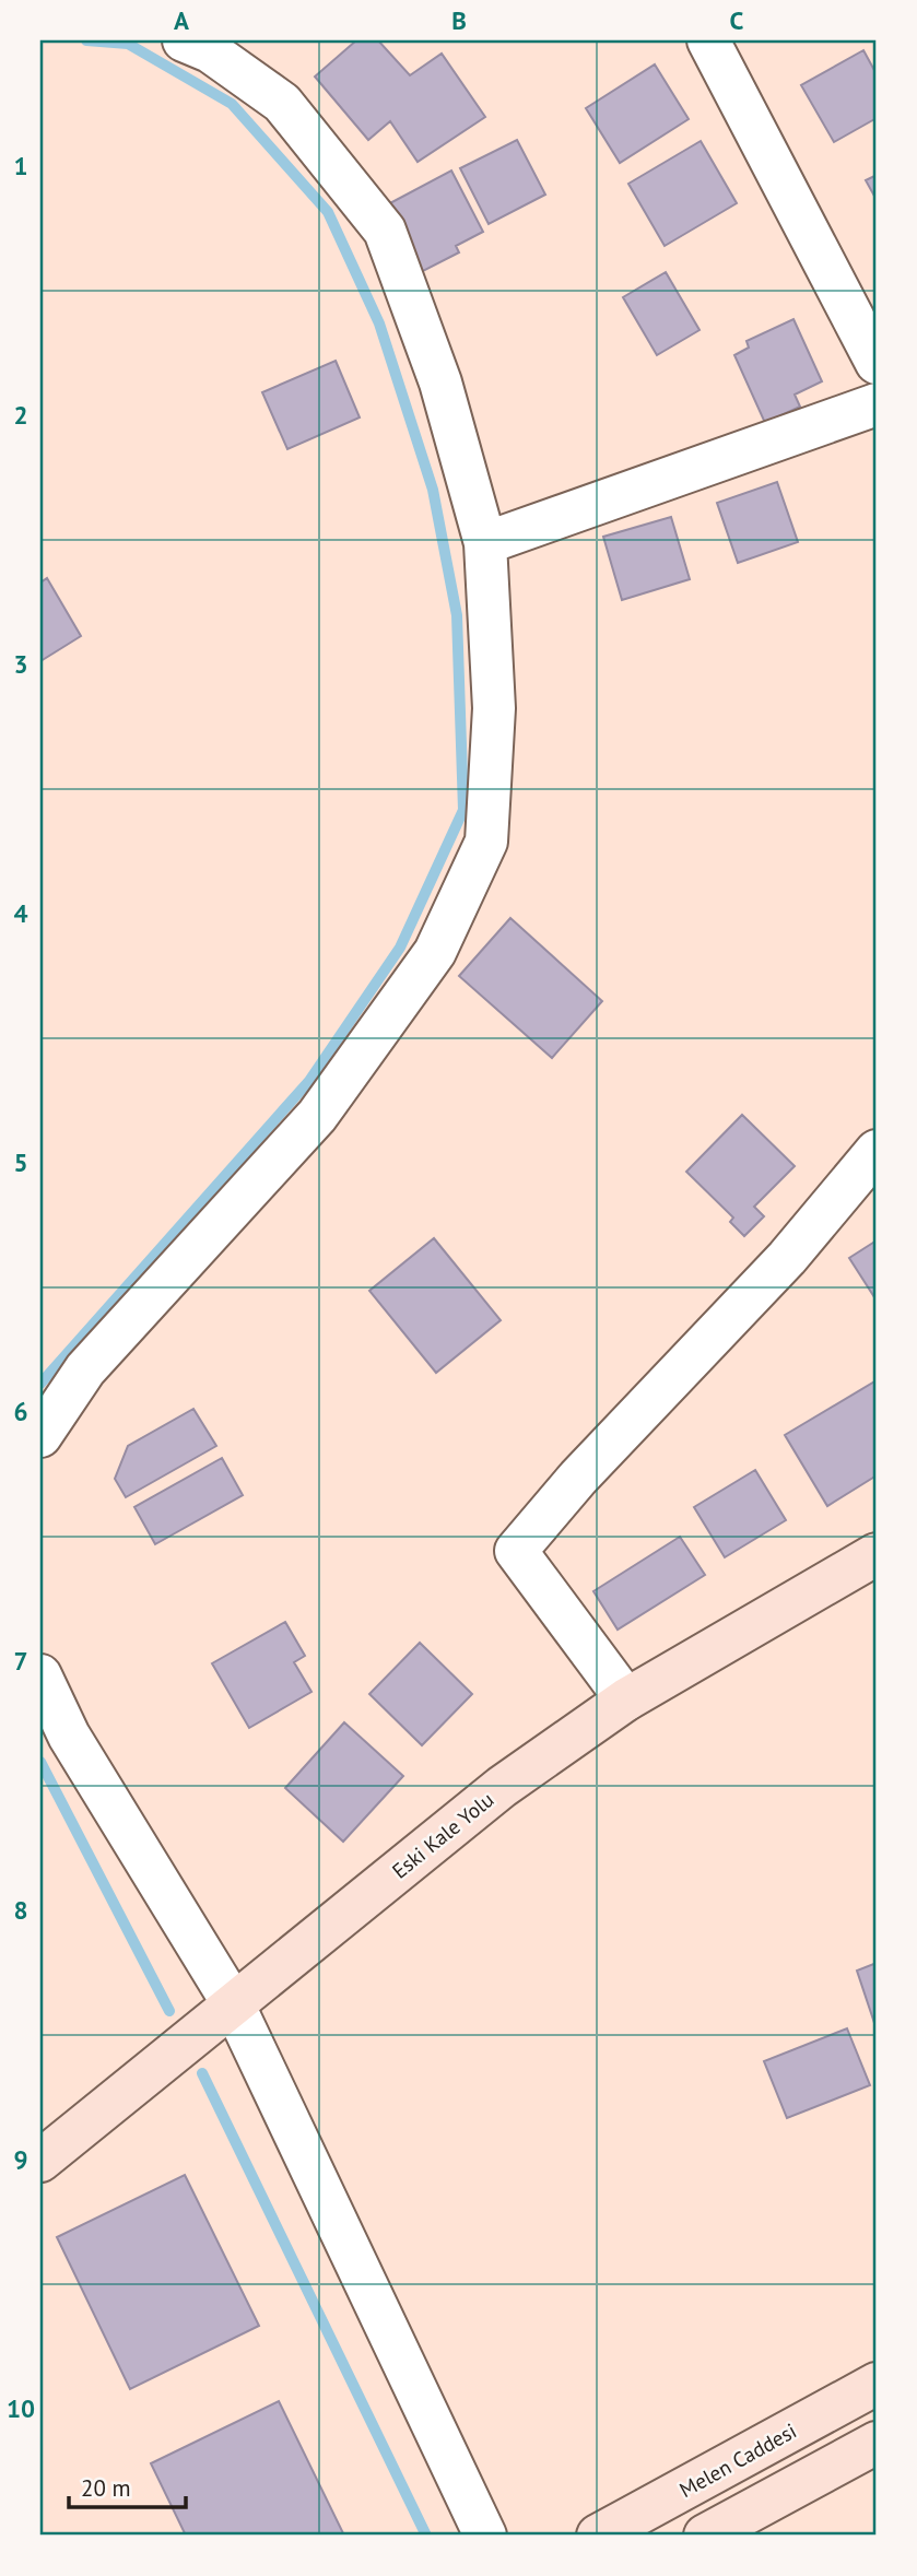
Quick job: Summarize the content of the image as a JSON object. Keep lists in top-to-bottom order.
{
  "streets": {
    "street": ["Eski Kale Yolu", "Melen Caddesi"]
  },
  "scale_bar": "20 m",
  "grid": {
    "columns": ["A", "B", "C"],
    "rows": [
      "1",
      "2",
      "3",
      "4",
      "5",
      "6",
      "7",
      "8",
      "9",
      "10"
    ]
  }
}
